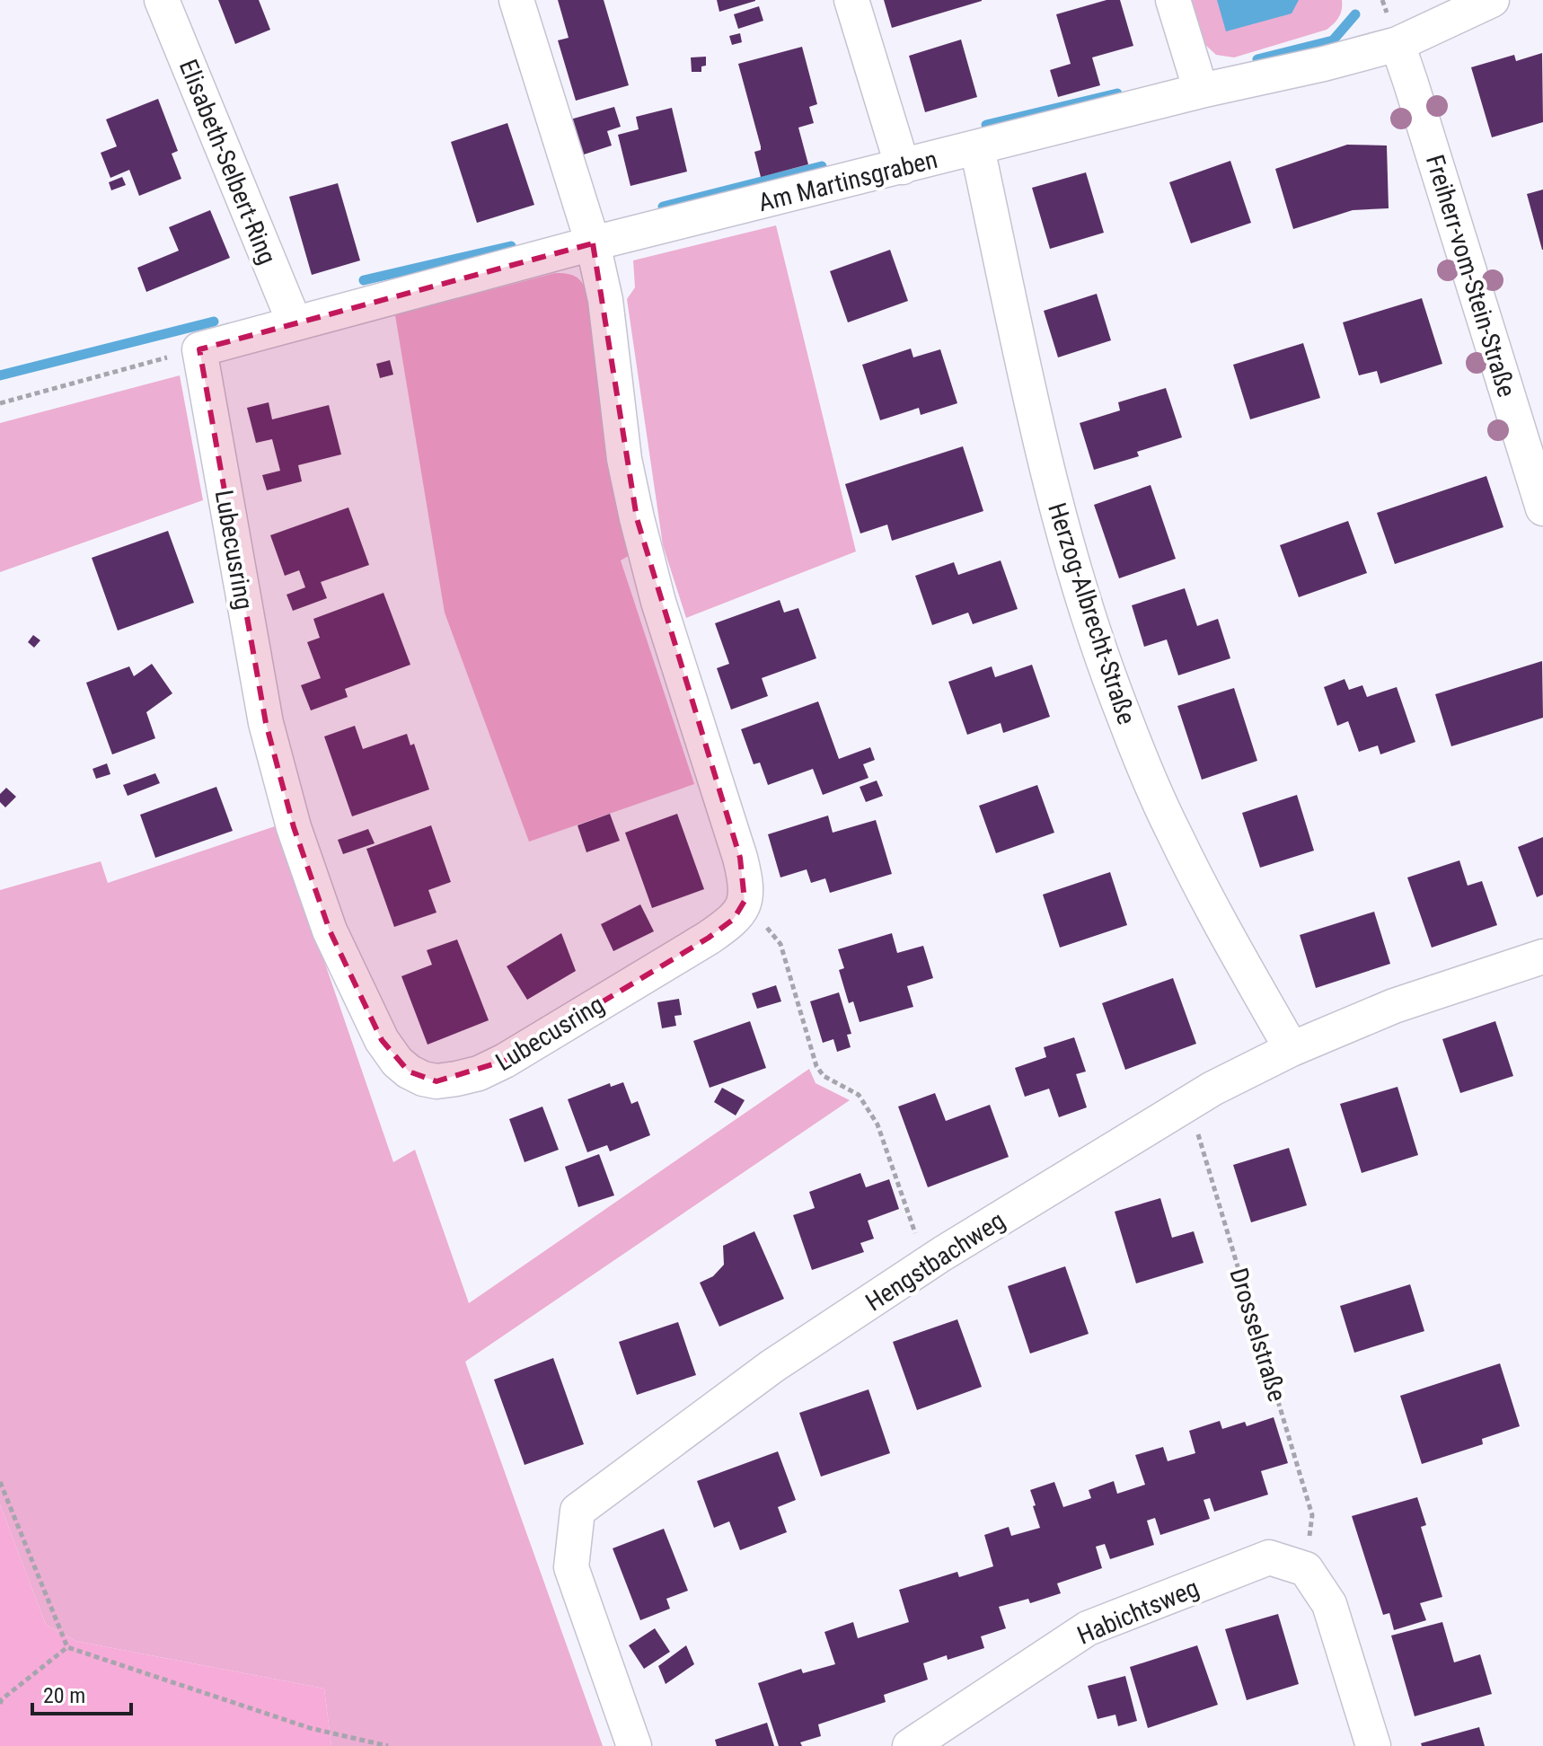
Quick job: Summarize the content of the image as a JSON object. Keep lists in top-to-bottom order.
{
  "streets": {
    "street": [
      "Elisabeth-Selbert-Ring",
      "Am Martinsgraben",
      "Freiherr-vom-Stein-Straße",
      "Lubecusring",
      "Herzog-Albrecht-Straße",
      "Hengstbachweg",
      "Habichtsweg"
    ],
    "path": ["Drosselstraße"]
  },
  "crossings": [
    ["Elisabeth-Selbert-Ring", "Am Martinsgraben"],
    ["Am Martinsgraben", "Freiherr-vom-Stein-Straße"],
    ["Am Martinsgraben", "Lubecusring"],
    ["Am Martinsgraben", "Herzog-Albrecht-Straße"],
    ["Herzog-Albrecht-Straße", "Hengstbachweg"],
    ["Hengstbachweg", "Drosselstraße"],
    ["Drosselstraße", "Habichtsweg"]
  ],
  "scale_bar": "20 m"
}
